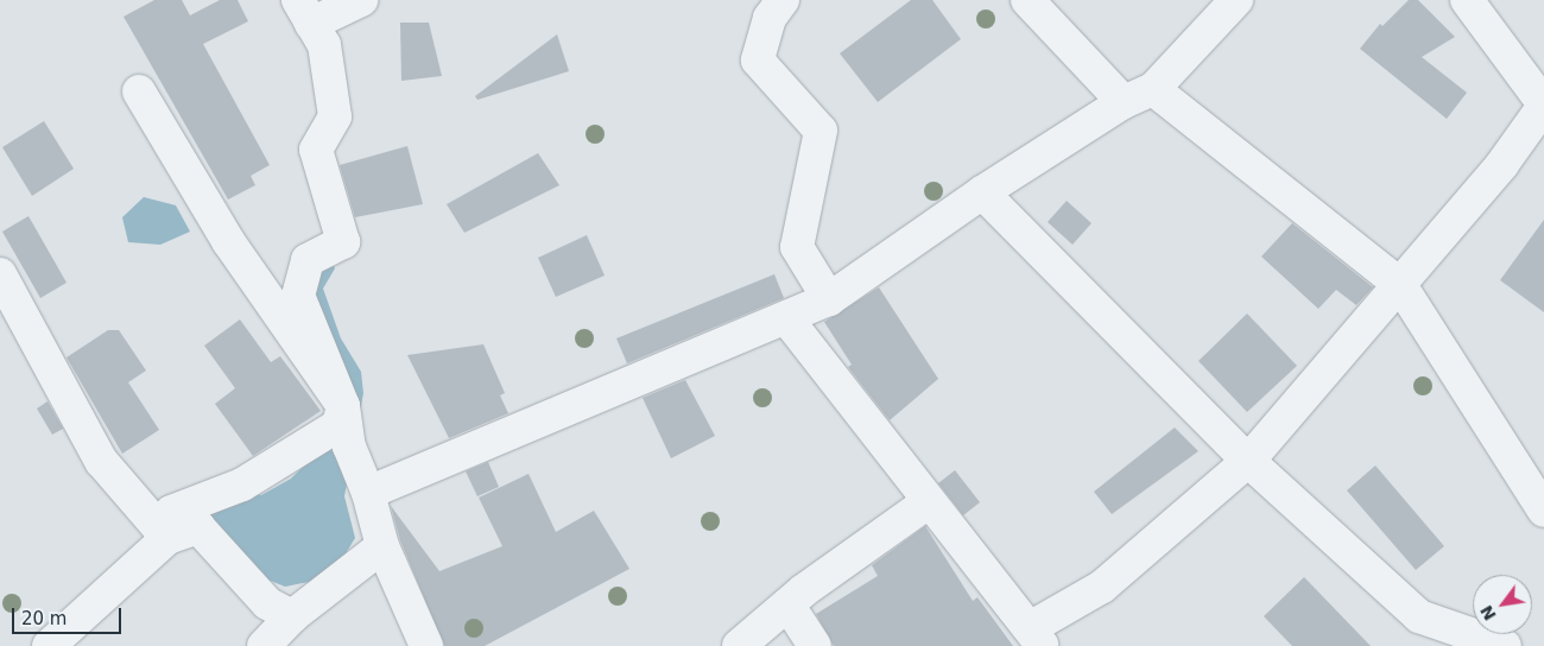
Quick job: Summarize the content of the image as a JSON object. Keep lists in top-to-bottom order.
{
  "scale_bar": "20 m",
  "north": "bottom left"
}
